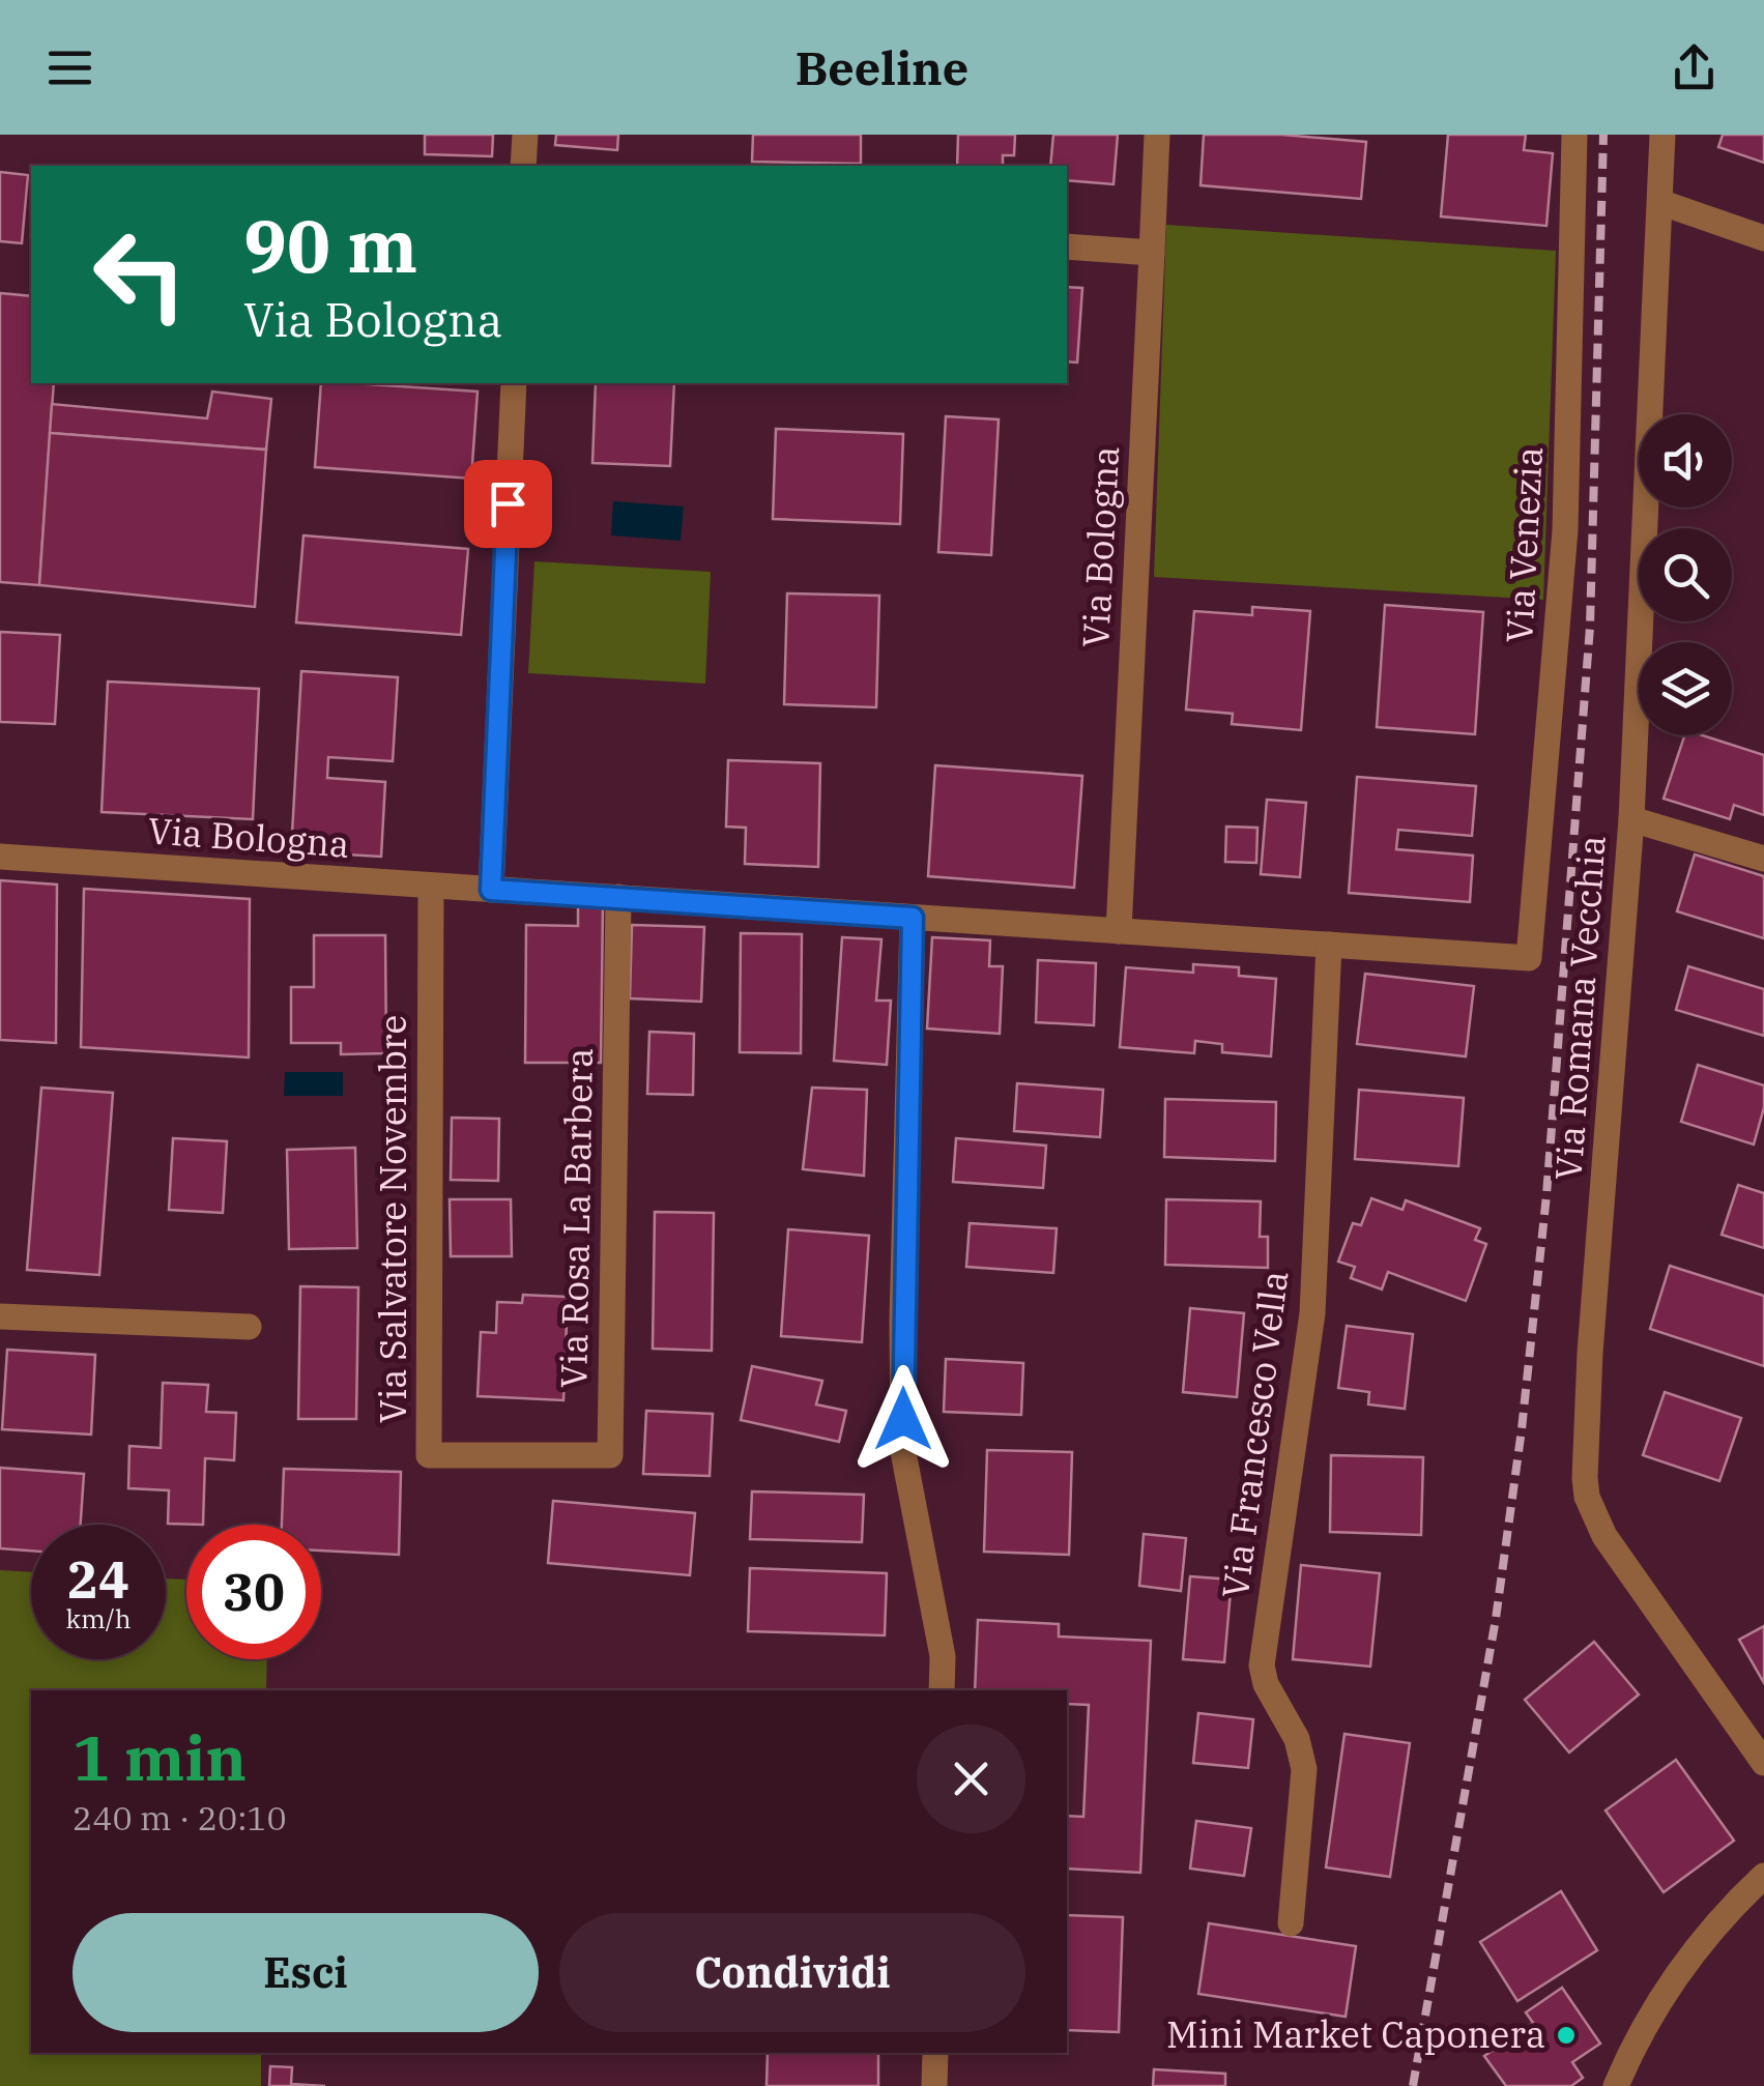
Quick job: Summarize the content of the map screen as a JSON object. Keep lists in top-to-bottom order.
{
  "streets": {
    "street": [
      "Via Venezia",
      "Via Bologna",
      "Via Romana Vecchia",
      "Via Rosa La Barbera",
      "Via Salvatore Novembre",
      "Via Francesco Vella"
    ]
  },
  "crossings": [
    ["Via Venezia", "Via Bologna"],
    ["Via Bologna", "Via Rosa La Barbera"],
    ["Via Bologna", "Via Salvatore Novembre"],
    ["Via Bologna", "Via Francesco Vella"],
    ["Via Rosa La Barbera", "Via Salvatore Novembre"]
  ],
  "places": ["Mini Market Caponera"],
  "page": {
    "header": "Beeline",
    "turn": ["90 m", "Via Bologna"],
    "speed": "24 km/h",
    "limit": "30",
    "heading": ["1 min", "240 m · 20:10"],
    "buttons": ["Esci", "Condividi"]
  }
}
